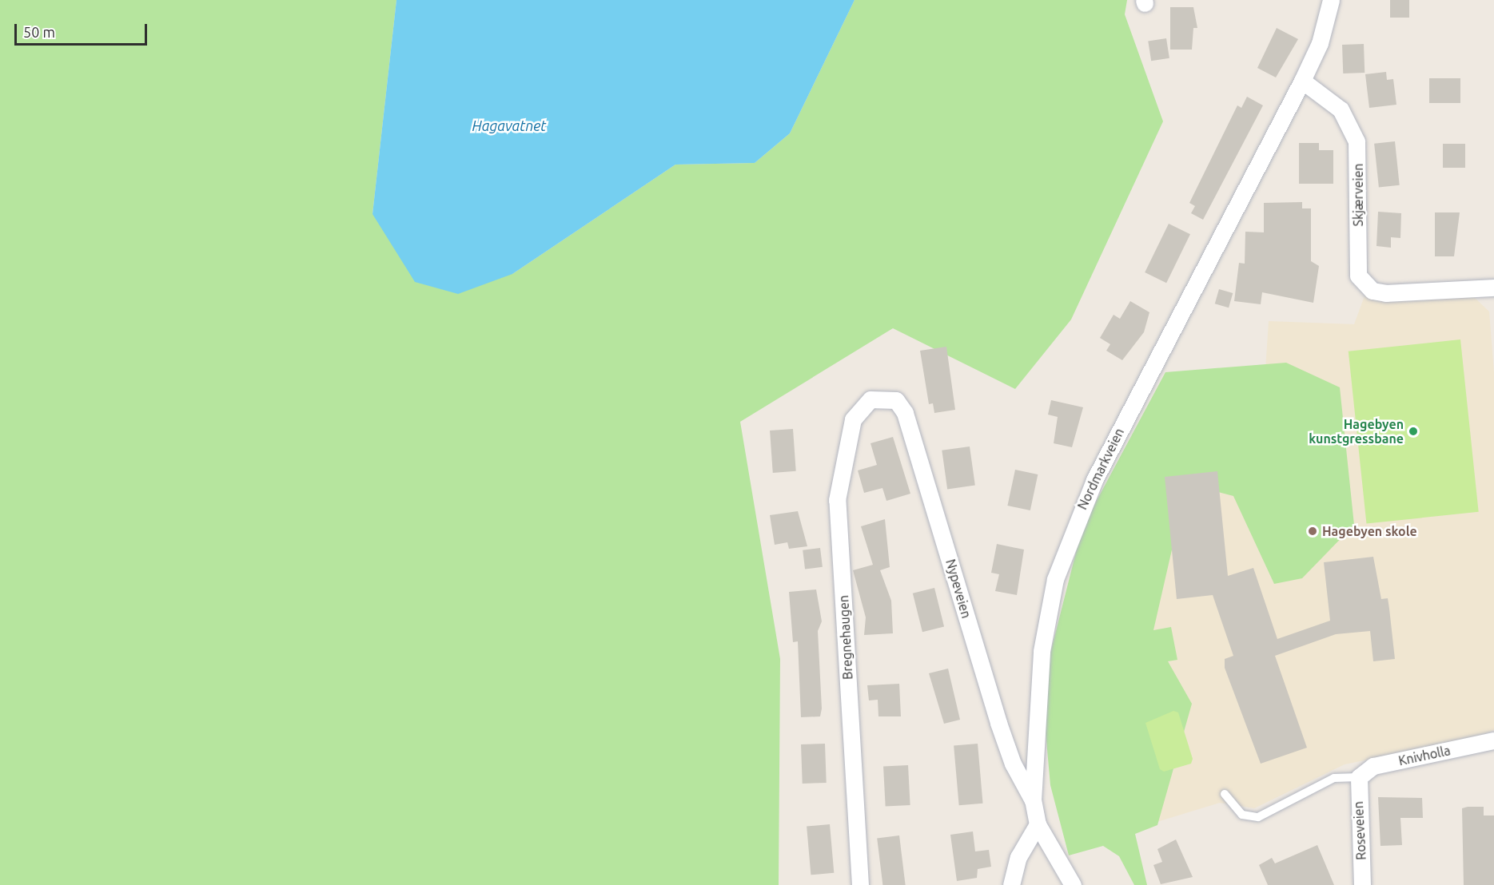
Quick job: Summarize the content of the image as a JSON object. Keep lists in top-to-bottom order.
{
  "streets": {
    "street": [
      "Skjærveien",
      "Nordmarkveien",
      "Nypeveien",
      "Bregnehaugen",
      "Knivholla",
      "Roseveien"
    ]
  },
  "crossings": [
    ["Skjærveien", "Nordmarkveien"],
    ["Nordmarkveien", "Nypeveien"],
    ["Nypeveien", "Bregnehaugen"],
    ["Knivholla", "Roseveien"]
  ],
  "water": ["Hagavatnet"],
  "places": ["Hagebyen kunstgressbane", "Hagebyen skole"],
  "scale_bar": "50 m"
}
